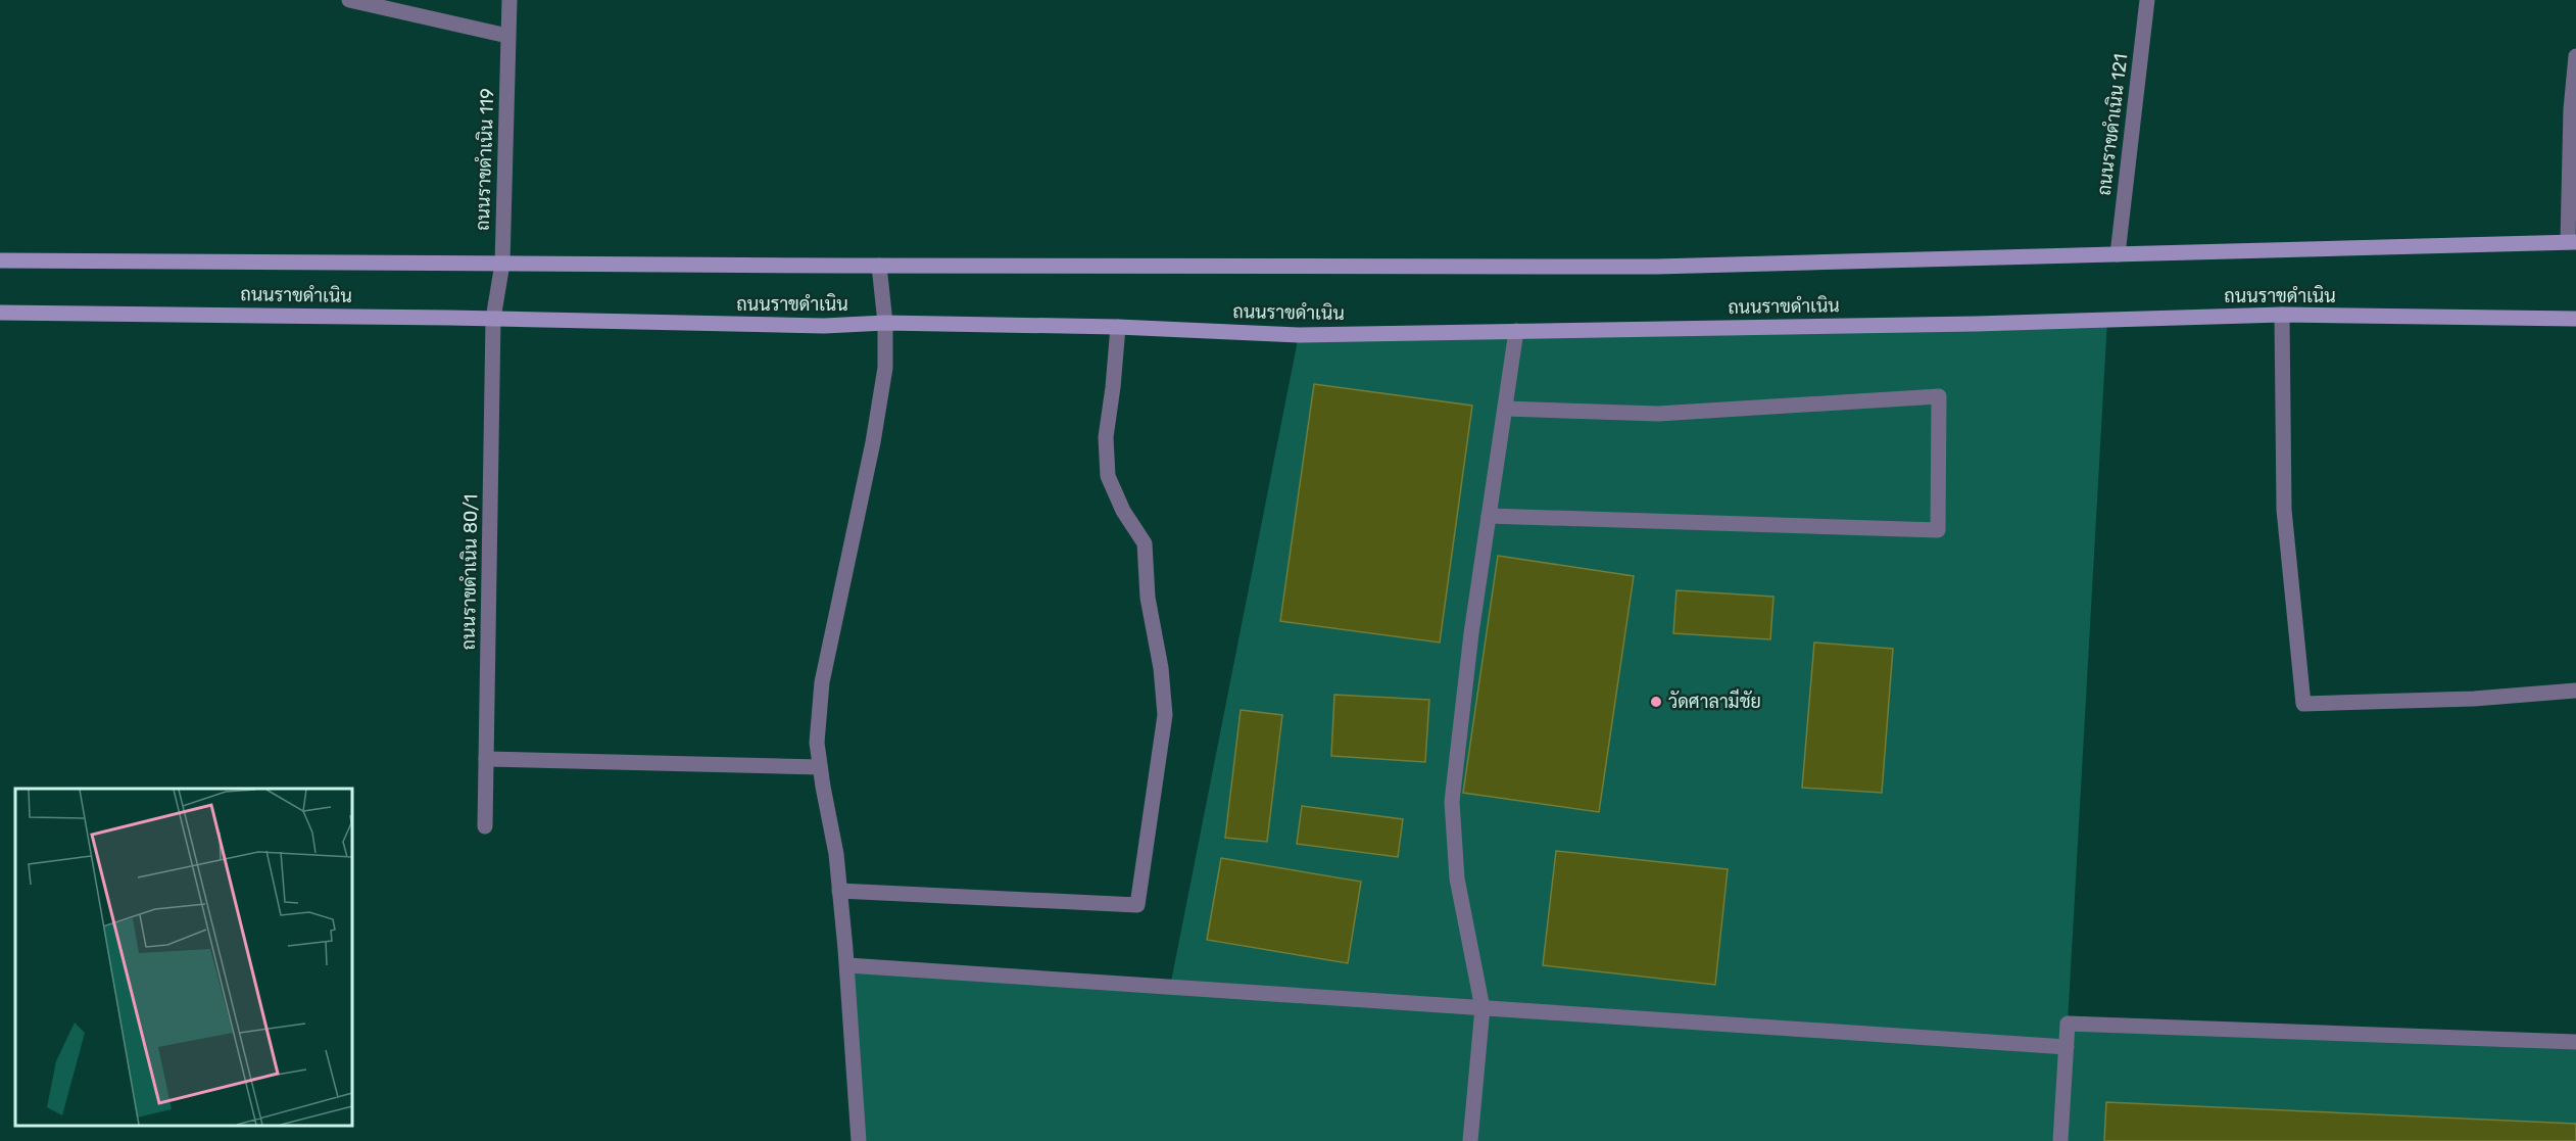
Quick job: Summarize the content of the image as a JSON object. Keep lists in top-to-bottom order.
{
  "streets": {
    "main road": ["ถนนราขดำเนิน"],
    "street": ["ถนนราขดำเนิน 121", "ถนนราขดำเนิน 119", "ถนนราขดำเนิน 80/1"]
  },
  "crossings": [
    ["ถนนราขดำเนิน 121", "ถนนราขดำเนิน"],
    ["ถนนราขดำเนิน 119", "ถนนราขดำเนิน"],
    ["ถนนราขดำเนิน 119", "ถนนราขดำเนิน 80/1"],
    ["ถนนราขดำเนิน", "ถนนราขดำเนิน 80/1"]
  ],
  "places": ["วัดศาลามีชัย"]
}
